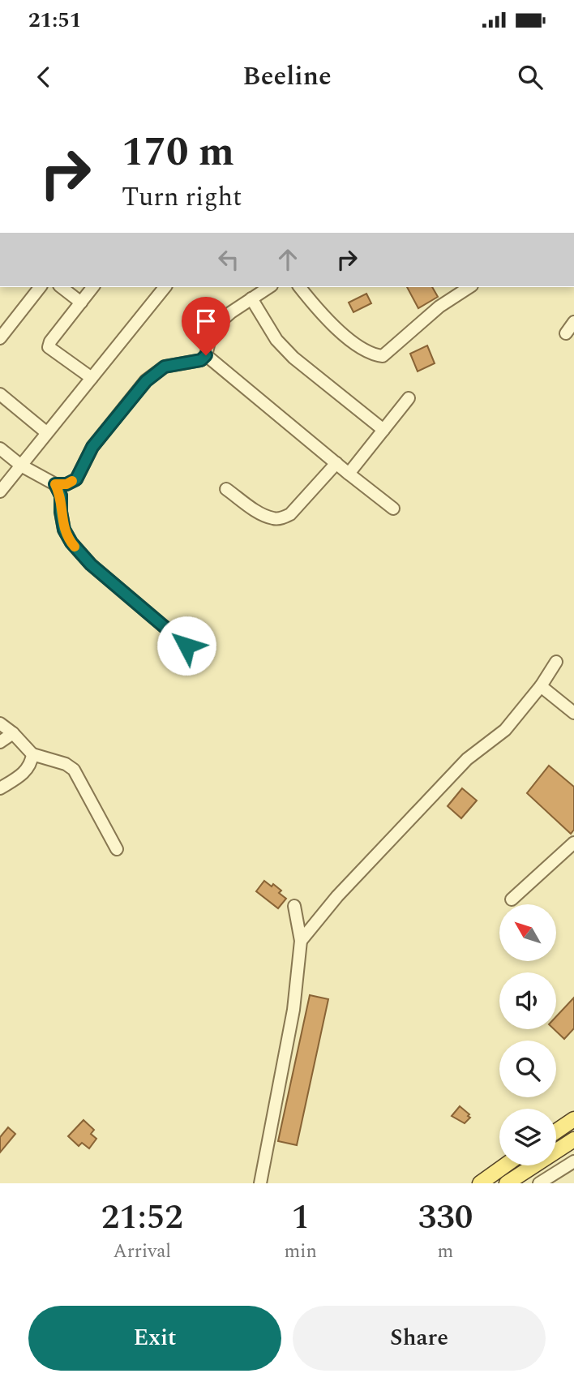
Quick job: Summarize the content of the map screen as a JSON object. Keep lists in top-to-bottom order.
{
  "north": "top left",
  "page": {
    "status": "21:51",
    "header": "Beeline",
    "turn": ["170 m", "Turn right"],
    "eta": [
      "21:52",
      "Arrival",
      "1",
      "min",
      "330",
      "m"
    ],
    "buttons": ["Exit", "Share"]
  }
}
